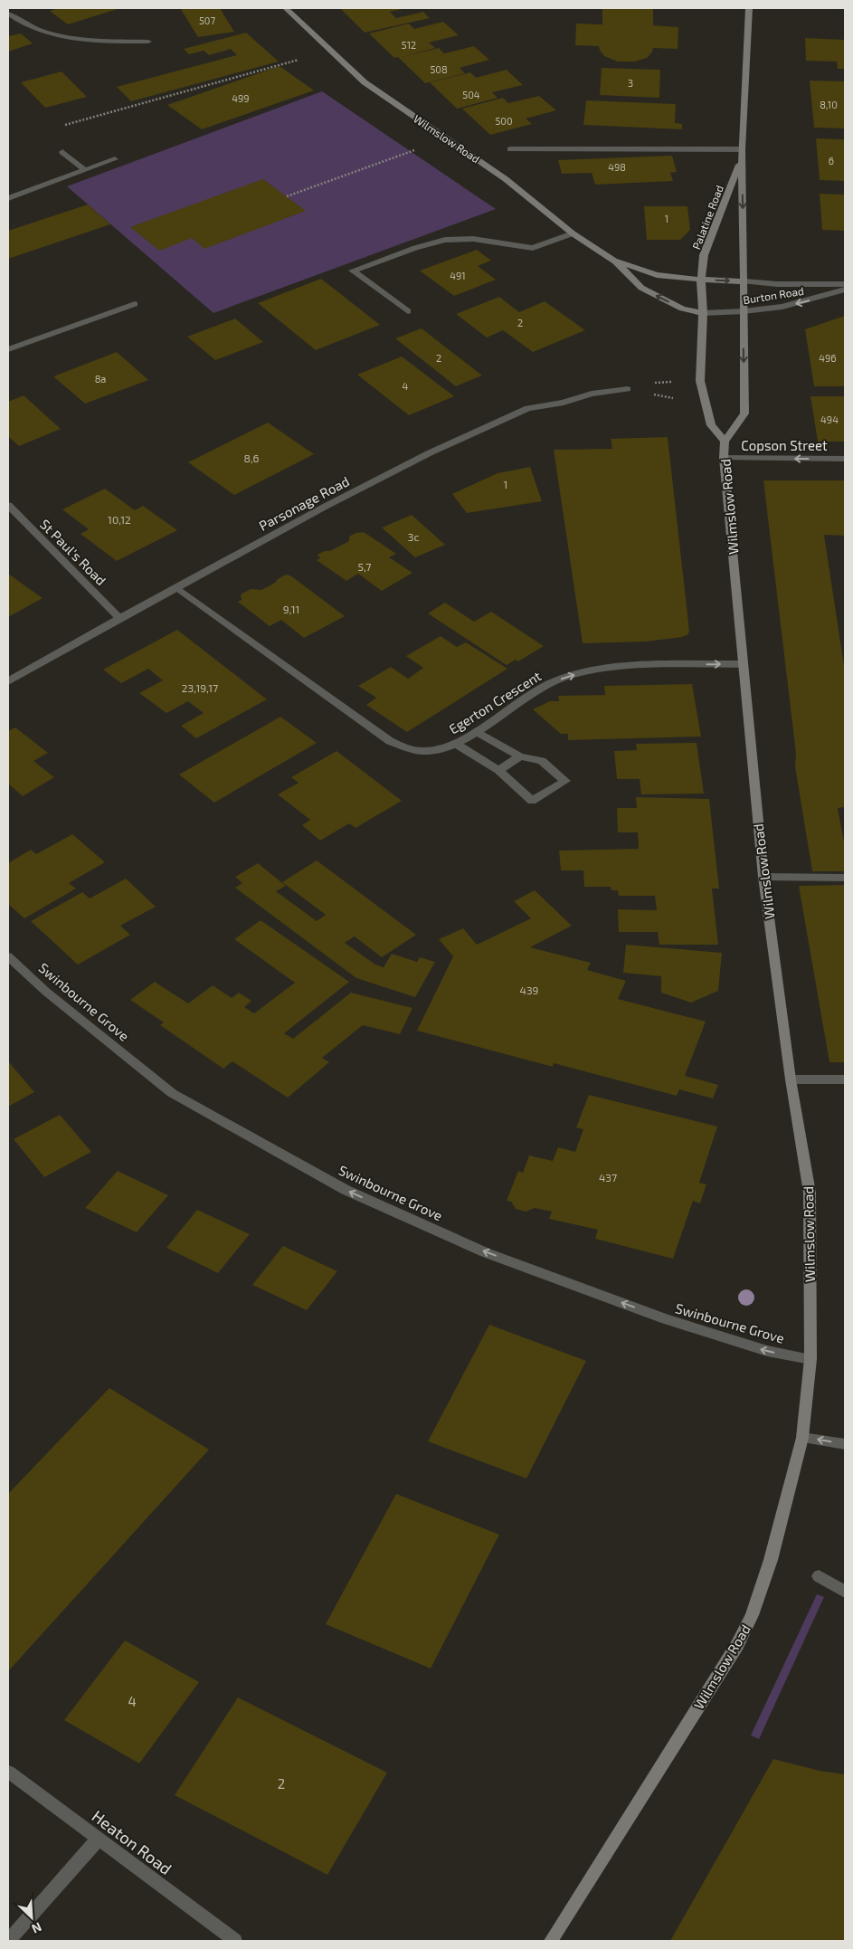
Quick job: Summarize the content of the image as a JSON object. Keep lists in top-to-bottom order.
{
  "streets": {
    "main road": ["Wilmslow Road", "Palatine Road"],
    "street": [
      "Burton Road",
      "Copson Street",
      "Parsonage Road",
      "St Paul's Road",
      "Egerton Crescent",
      "Swinbourne Grove",
      "Heaton Road"
    ]
  },
  "crossings": [
    ["Wilmslow Road", "Palatine Road"],
    ["Wilmslow Road", "Burton Road"],
    ["Wilmslow Road", "Copson Street"],
    ["Wilmslow Road", "Egerton Crescent"],
    ["Wilmslow Road", "Swinbourne Grove"],
    ["Palatine Road", "Burton Road"],
    ["Parsonage Road", "St Paul's Road"],
    ["Parsonage Road", "Egerton Crescent"]
  ],
  "one_way": ["Copson Street", "Egerton Crescent", "Swinbourne Grove"],
  "house_numbers": [
    "507",
    "512",
    "508",
    "3",
    "504",
    "499",
    "8,10",
    "500",
    "6",
    "498",
    "1",
    "491",
    "2",
    "2",
    "496",
    "8a",
    "4",
    "494",
    "8,6",
    "1",
    "10,12",
    "3c",
    "5,7",
    "9,11",
    "23,19,17",
    "439",
    "437",
    "4",
    "2"
  ],
  "north": "bottom right"
}
